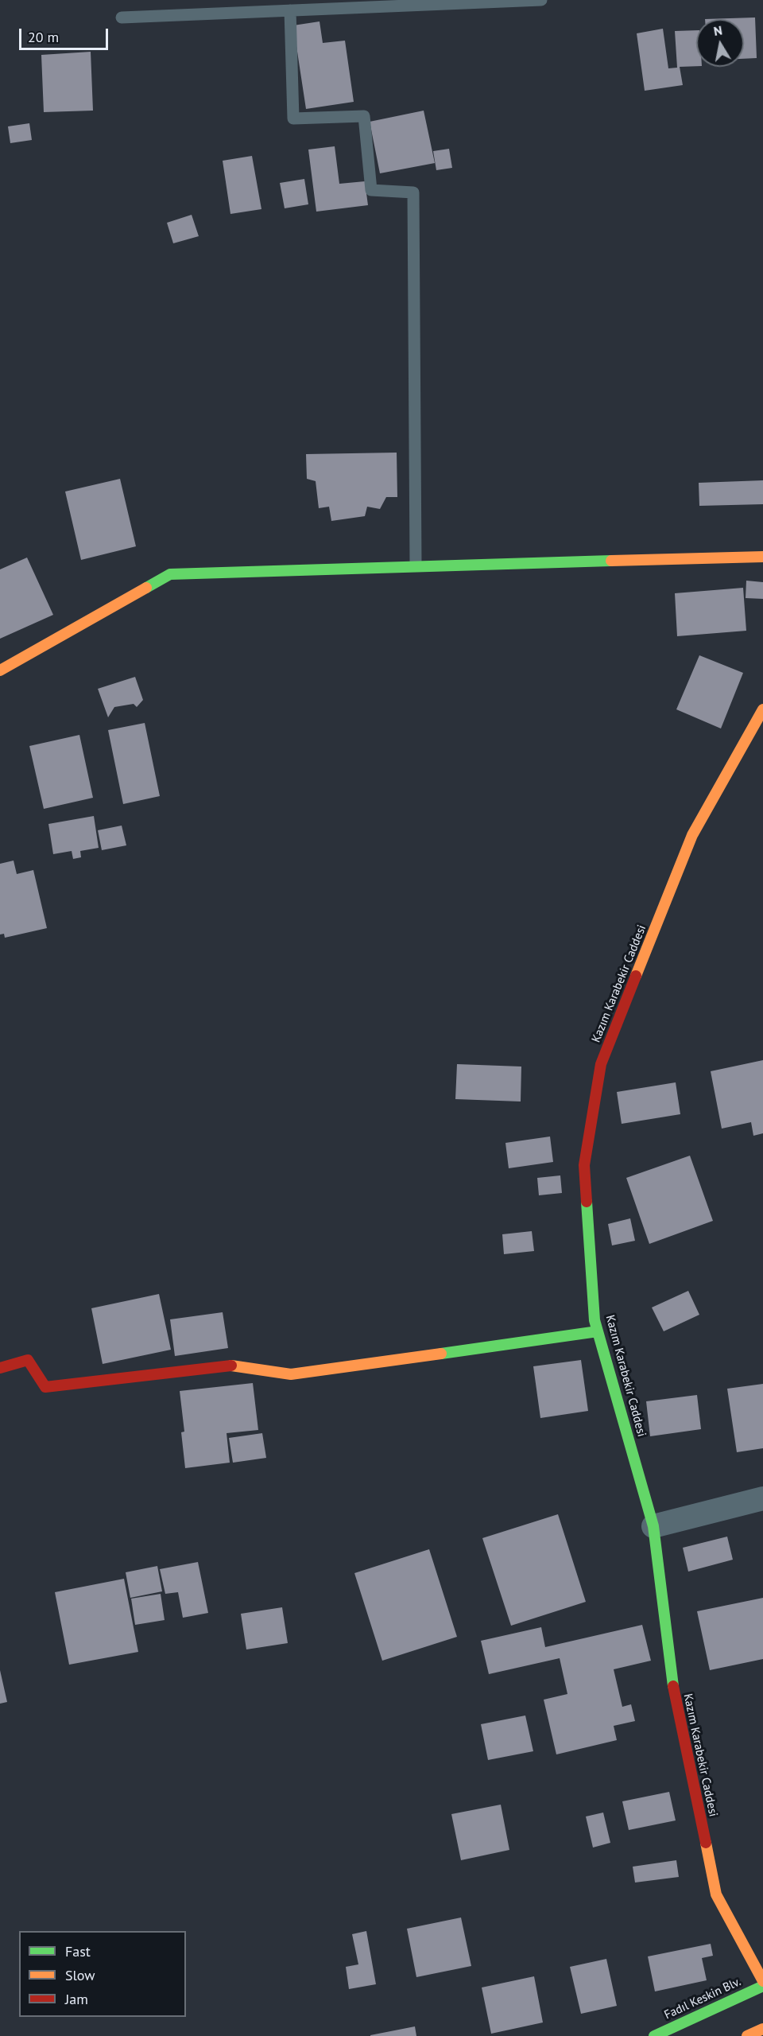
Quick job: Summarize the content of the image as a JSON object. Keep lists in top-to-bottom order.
{
  "streets": {
    "street": ["Kazım Karabekir Caddesi", "Fadıl Keskin Blv."]
  },
  "legend": ["Fast", "Slow", "Jam"],
  "scale_bar": "20 m",
  "north": "top"
}
